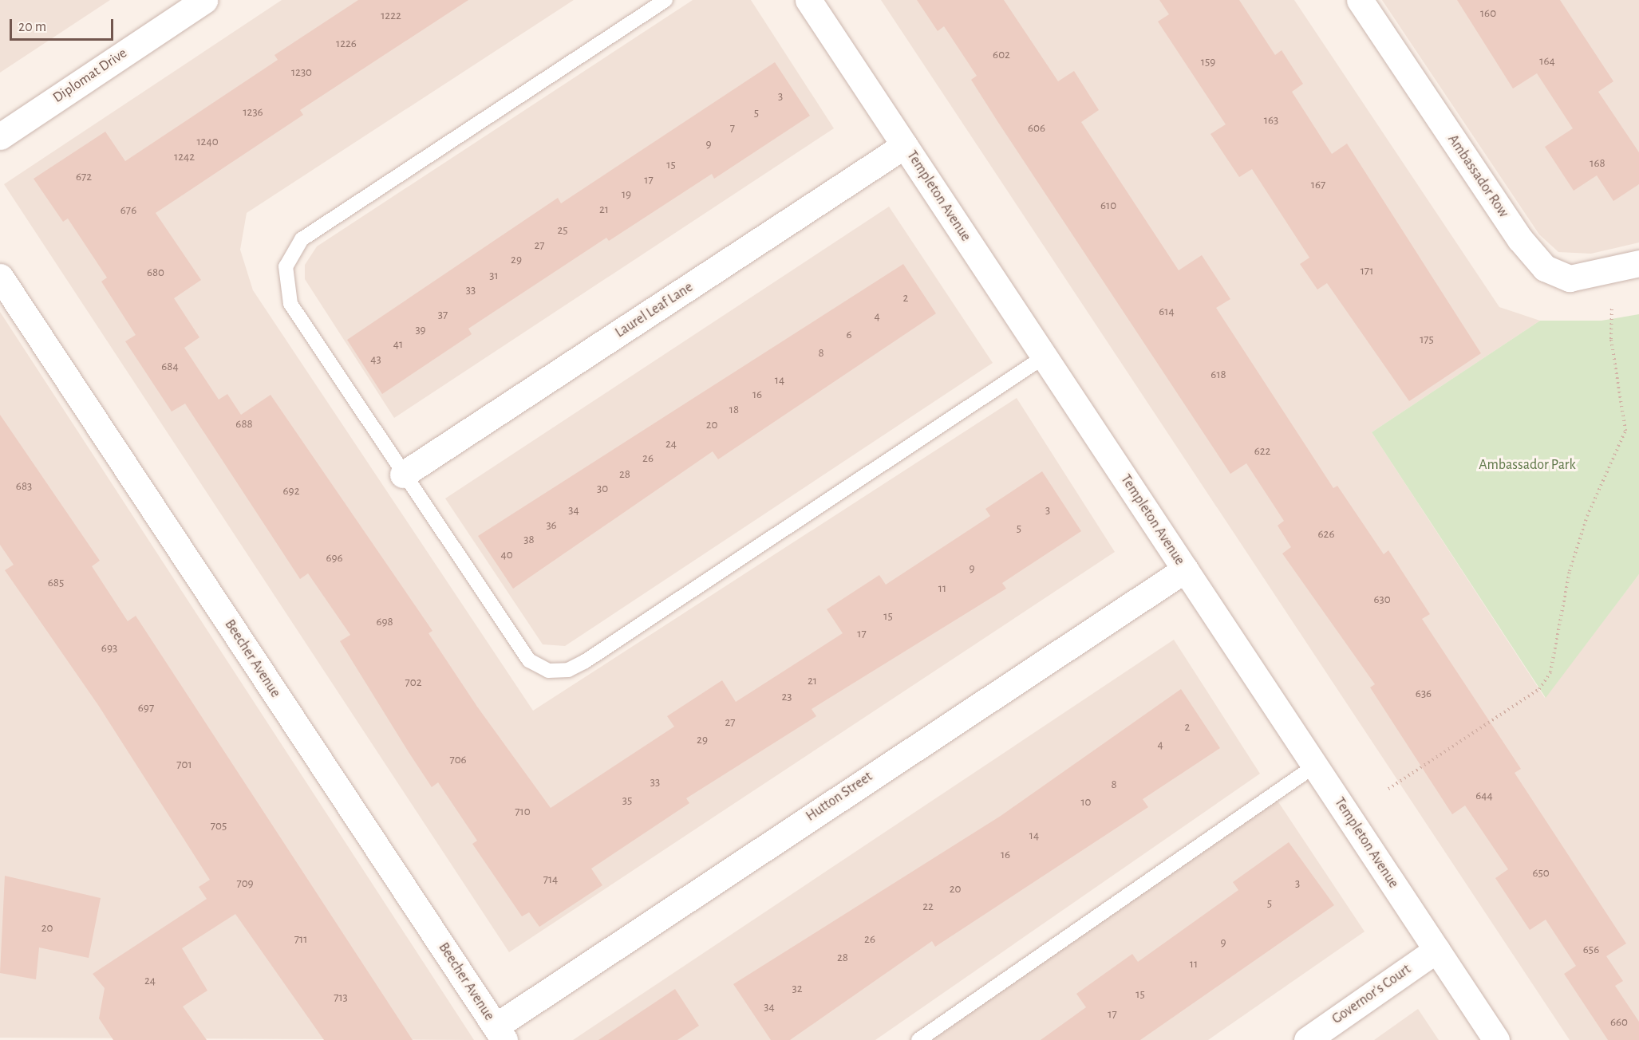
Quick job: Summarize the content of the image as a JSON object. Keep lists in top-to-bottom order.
{
  "streets": {
    "street": [
      "Diplomat Drive",
      "Ambassador Row",
      "Templeton Avenue",
      "Laurel Leaf Lane",
      "Beecher Avenue",
      "Hutton Street",
      "Governor's Court"
    ]
  },
  "crossings": [
    ["Templeton Avenue", "Laurel Leaf Lane"],
    ["Templeton Avenue", "Hutton Street"],
    ["Templeton Avenue", "Governor's Court"],
    ["Beecher Avenue", "Hutton Street"]
  ],
  "parks": ["Ambassador Park"],
  "house_numbers": [
    "160",
    "1222",
    "1226",
    "602",
    "164",
    "159",
    "1230",
    "3",
    "1236",
    "5",
    "163",
    "7",
    "606",
    "1240",
    "9",
    "1242",
    "168",
    "15",
    "672",
    "17",
    "167",
    "19",
    "610",
    "21",
    "676",
    "25",
    "27",
    "29",
    "171",
    "680",
    "31",
    "33",
    "2",
    "614",
    "37",
    "4",
    "39",
    "6",
    "175",
    "41",
    "8",
    "43",
    "684",
    "618",
    "14",
    "16",
    "18",
    "688",
    "20",
    "24",
    "622",
    "26",
    "28",
    "683",
    "30",
    "692",
    "34",
    "3",
    "36",
    "5",
    "626",
    "38",
    "40",
    "696",
    "9",
    "685",
    "11",
    "630",
    "15",
    "698",
    "17",
    "693",
    "21",
    "702",
    "636",
    "23",
    "697",
    "27",
    "2",
    "29",
    "4",
    "706",
    "701",
    "33",
    "8",
    "644",
    "35",
    "10",
    "710",
    "705",
    "14",
    "16",
    "650",
    "714",
    "709",
    "3",
    "20",
    "5",
    "22",
    "20",
    "711",
    "26",
    "9",
    "656",
    "28",
    "11",
    "24",
    "32",
    "15",
    "713",
    "34",
    "17",
    "660"
  ],
  "scale_bar": "20 m"
}
